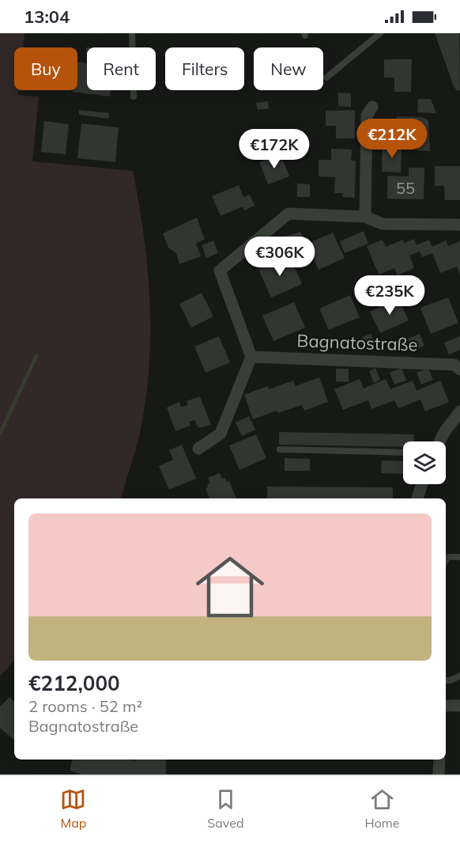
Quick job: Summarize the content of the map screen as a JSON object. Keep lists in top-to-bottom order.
{
  "streets": {
    "street": ["Bagnatostraße"]
  },
  "house_numbers": ["55"],
  "page": {
    "status": "13:04",
    "chip": [
      "Buy",
      "Rent",
      "Filters",
      "New"
    ],
    "price": [
      "€212K",
      "€172K",
      "€306K",
      "€235K"
    ],
    "list": [
      {
        "name": "€212,000",
        "note": "2 rooms · 52 m² · Bagnatostraße"
      }
    ],
    "tabs": ["Map", "Saved", "Home"]
  }
}
